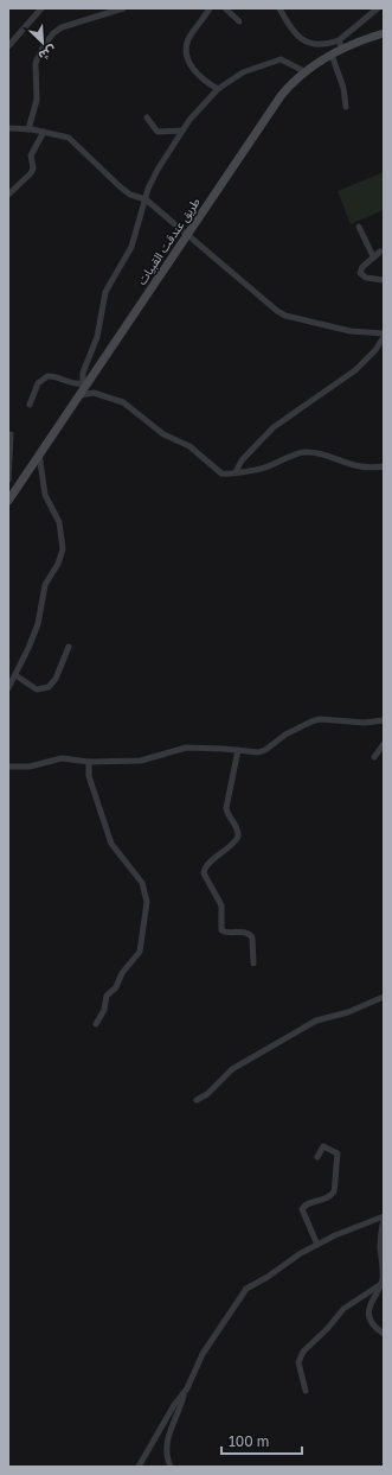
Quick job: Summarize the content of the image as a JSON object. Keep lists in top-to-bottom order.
{
  "streets": {
    "main road": ["طريق عندقت القبيات"]
  },
  "scale_bar": "100 m",
  "north": "bottom right"
}
